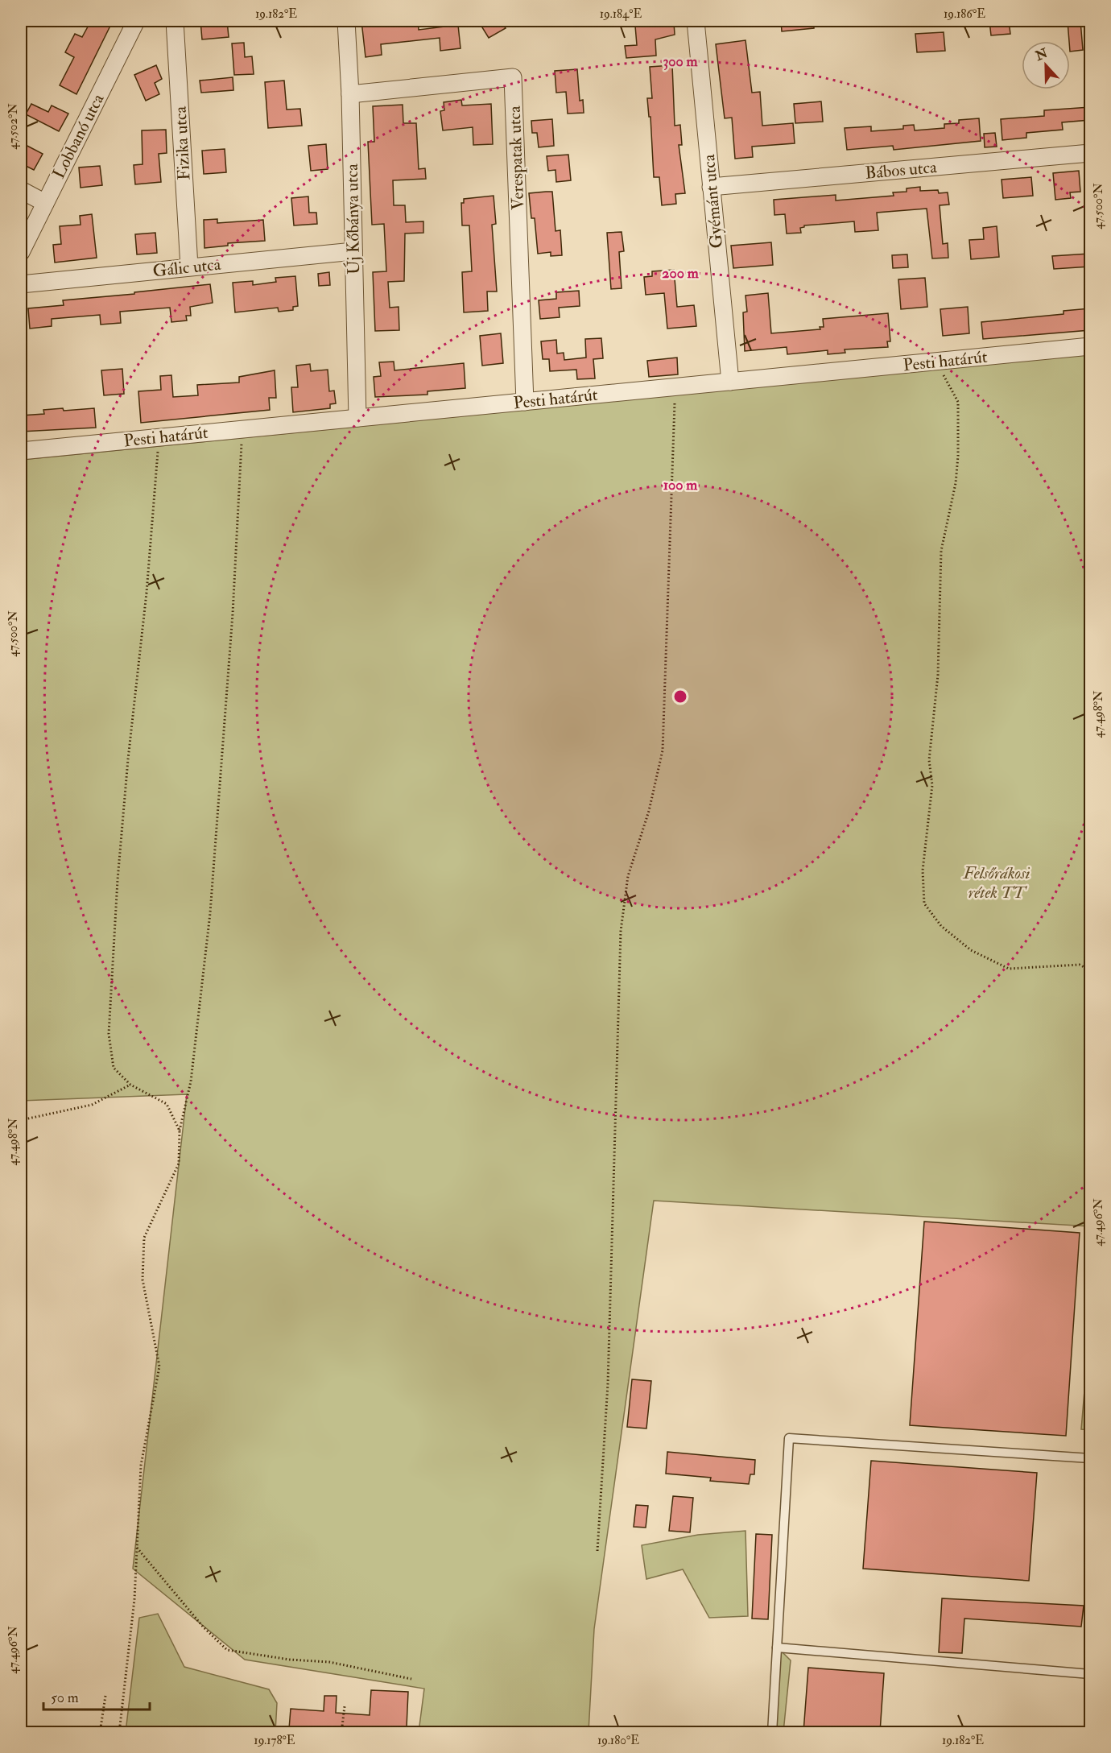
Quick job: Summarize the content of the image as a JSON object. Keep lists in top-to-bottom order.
{
  "streets": {
    "street": [
      "Lobbanó utca",
      "Fizika utca",
      "Verespatak utca",
      "Bábos utca",
      "Gyémánt utca",
      "Új Kőbánya utca",
      "Gálic utca",
      "Pesti határút"
    ]
  },
  "crossings": [
    ["Fizika utca", "Gálic utca"],
    ["Verespatak utca", "Új Kőbánya utca"],
    ["Verespatak utca", "Pesti határút"],
    ["Bábos utca", "Gyémánt utca"],
    ["Gyémánt utca", "Pesti határút"],
    ["Új Kőbánya utca", "Gálic utca"],
    ["Új Kőbánya utca", "Pesti határút"]
  ],
  "parks": ["Felsőrákosi rétek TT"],
  "scale_bar": "50 m",
  "north": "top",
  "coordinates": [
    "19.182°E",
    "19.184°E",
    "19.186°E",
    "47.502°N",
    "47.500°N",
    "47.498°N",
    "47.496°N",
    "19.178°E",
    "19.180°E"
  ],
  "rings": ["300 m", "200 m", "100 m"]
}
